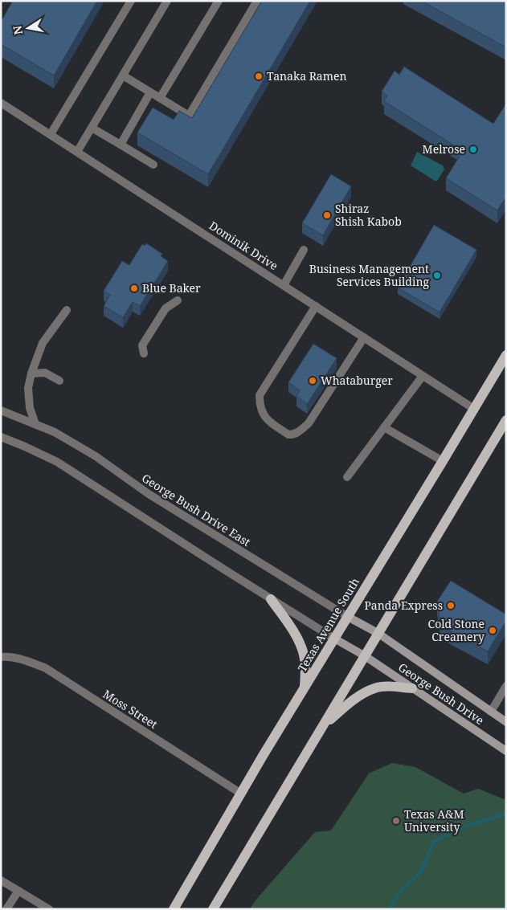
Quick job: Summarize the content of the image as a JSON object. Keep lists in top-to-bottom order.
{
  "streets": {
    "main road": ["George Bush Drive East", "Texas Avenue South", "George Bush Drive"],
    "street": ["Dominik Drive", "Moss Street"]
  },
  "crossings": [
    ["Dominik Drive", "Texas Avenue South"],
    ["George Bush Drive East", "Texas Avenue South"],
    ["George Bush Drive East", "George Bush Drive"],
    ["Texas Avenue South", "Moss Street"]
  ],
  "places": [
    "Tanaka Ramen",
    "Melrose",
    "Shiraz Shish Kabob",
    "Business Management Services Building",
    "Blue Baker",
    "Whataburger",
    "Panda Express",
    "Cold Stone Creamery",
    "Texas A&M University"
  ],
  "north": "left"
}
